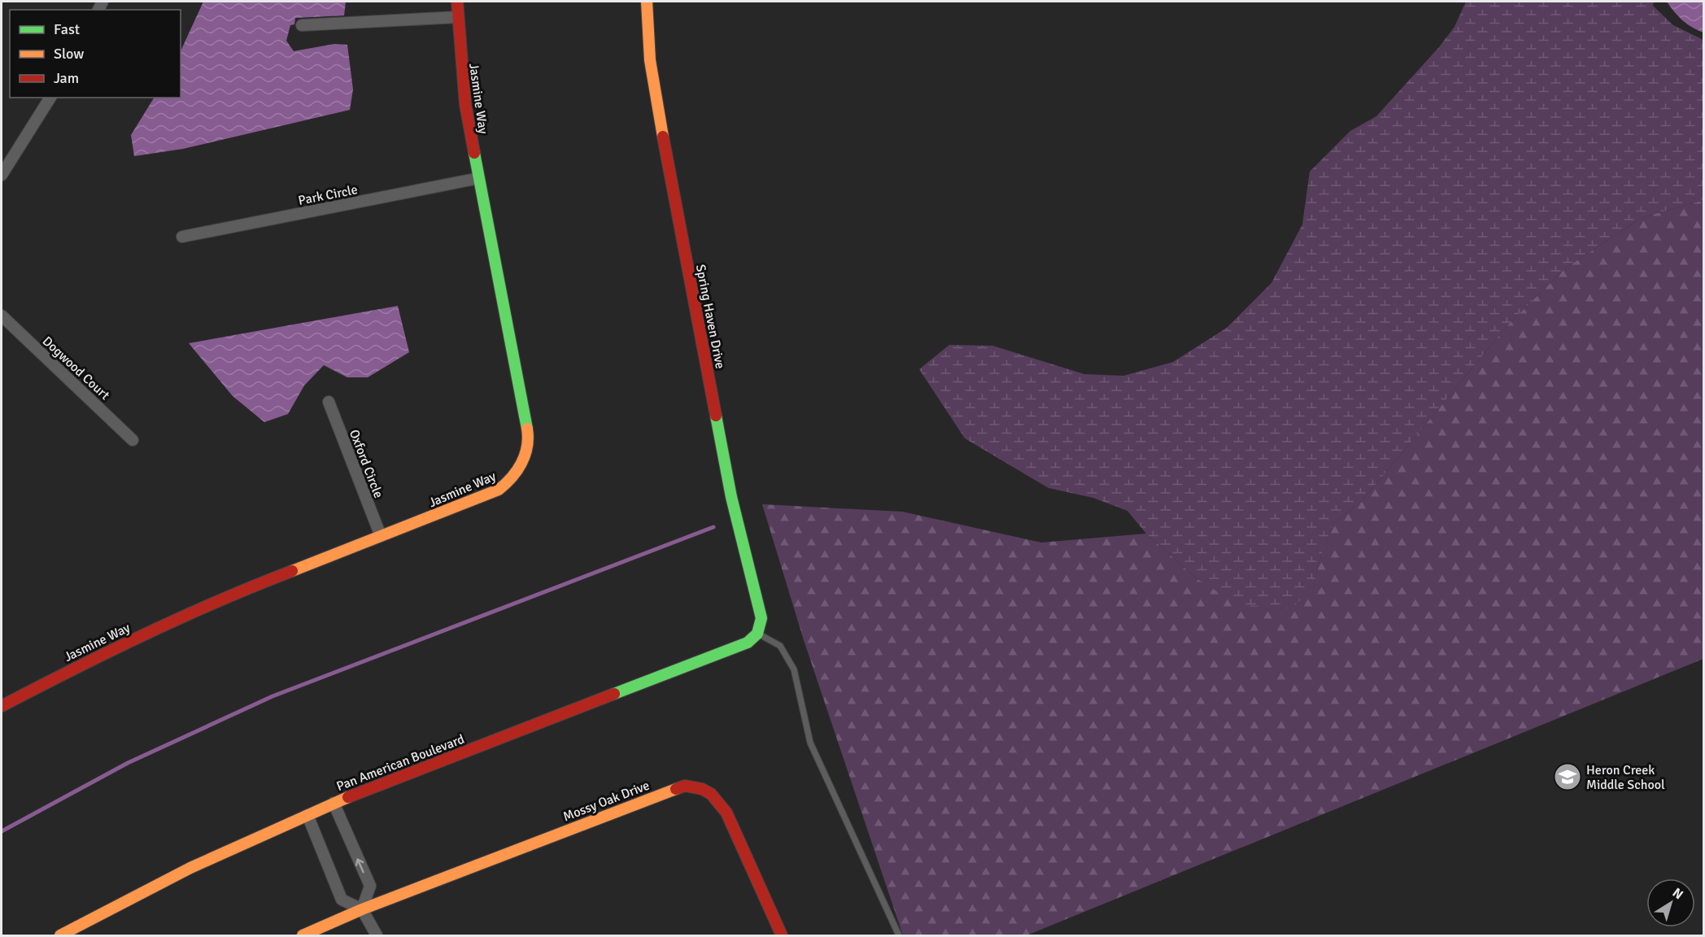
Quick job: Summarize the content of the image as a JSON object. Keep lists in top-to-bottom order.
{
  "streets": {
    "street": [
      "Jasmine Way",
      "Park Circle",
      "Spring Haven Drive",
      "Dogwood Court",
      "Oxford Circle",
      "Pan American Boulevard",
      "Mossy Oak Drive"
    ]
  },
  "crossings": [
    ["Jasmine Way", "Park Circle"],
    ["Jasmine Way", "Oxford Circle"],
    ["Spring Haven Drive", "Pan American Boulevard"]
  ],
  "places": {
    "school or university": ["Heron Creek Middle School"]
  },
  "legend": ["Fast", "Slow", "Jam"],
  "north": "top right"
}
